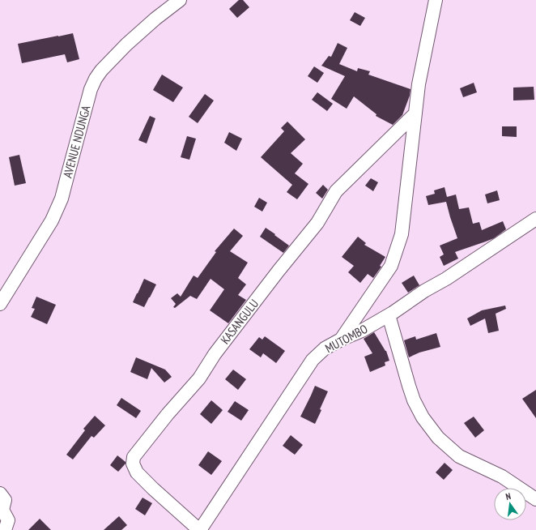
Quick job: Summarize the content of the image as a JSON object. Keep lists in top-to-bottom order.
{
  "streets": {
    "street": ["AVENUE NDUNGA", "KASANGULU", "MUTOMBO"]
  },
  "crossings": [
    ["KASANGULU", "MUTOMBO"]
  ],
  "north": "top"
}
